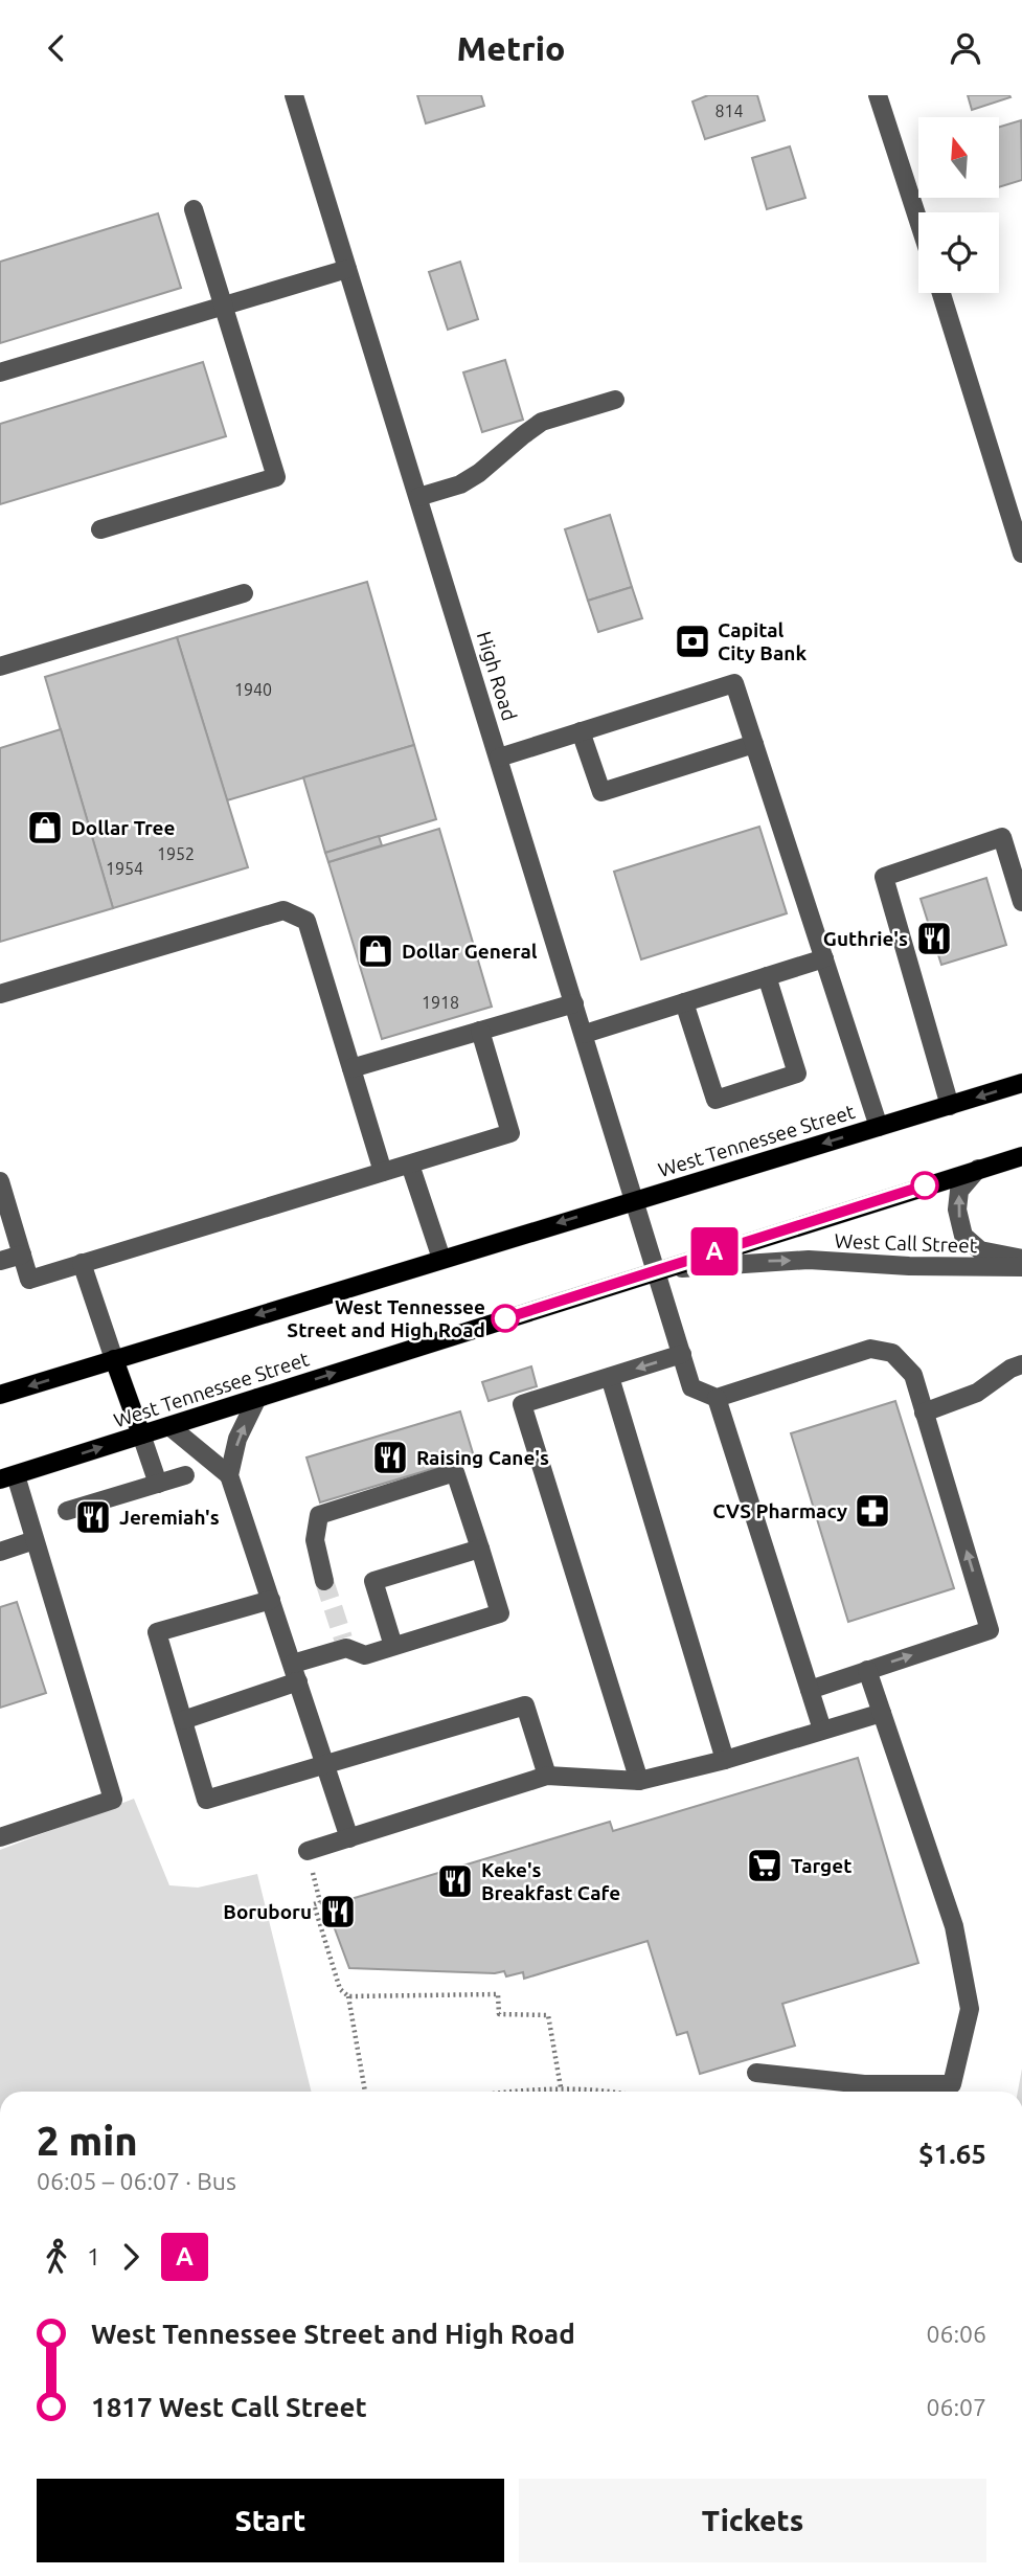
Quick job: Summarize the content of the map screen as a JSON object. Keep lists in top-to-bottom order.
{
  "streets": {
    "main road": ["West Tennessee Street"],
    "street": ["High Road", "West Call Street"]
  },
  "crossings": [
    ["High Road", "West Tennessee Street"],
    ["High Road", "West Call Street"],
    ["West Tennessee Street", "West Call Street"]
  ],
  "places": {
    "bank": ["Capital City Bank"],
    "shop": ["Dollar Tree", "Dollar General"],
    "restaurant": [
      "Guthrie's",
      "Raising Cane's",
      "Jeremiah's",
      "Keke's Breakfast Cafe",
      "Boruboru"
    ],
    "other": ["West Tennessee Street and High Road"],
    "pharmacy": ["CVS Pharmacy"],
    "supermarket": ["Target"]
  },
  "lines": ["bus line A"],
  "house_numbers": [
    "814",
    "1940",
    "1952",
    "1954",
    "1918"
  ],
  "north": "top",
  "page": {
    "header": "Metrio",
    "on_map": "A",
    "heading": ["2 min", "06:05 – 06:07 · Bus", "$1.65"],
    "legs": ["1", "A"],
    "list": [
      {
        "name": "West Tennessee Street and High Road",
        "value": "06:06"
      },
      {
        "name": "1817 West Call Street",
        "value": "06:07"
      }
    ],
    "buttons": ["Start", "Tickets"]
  }
}
